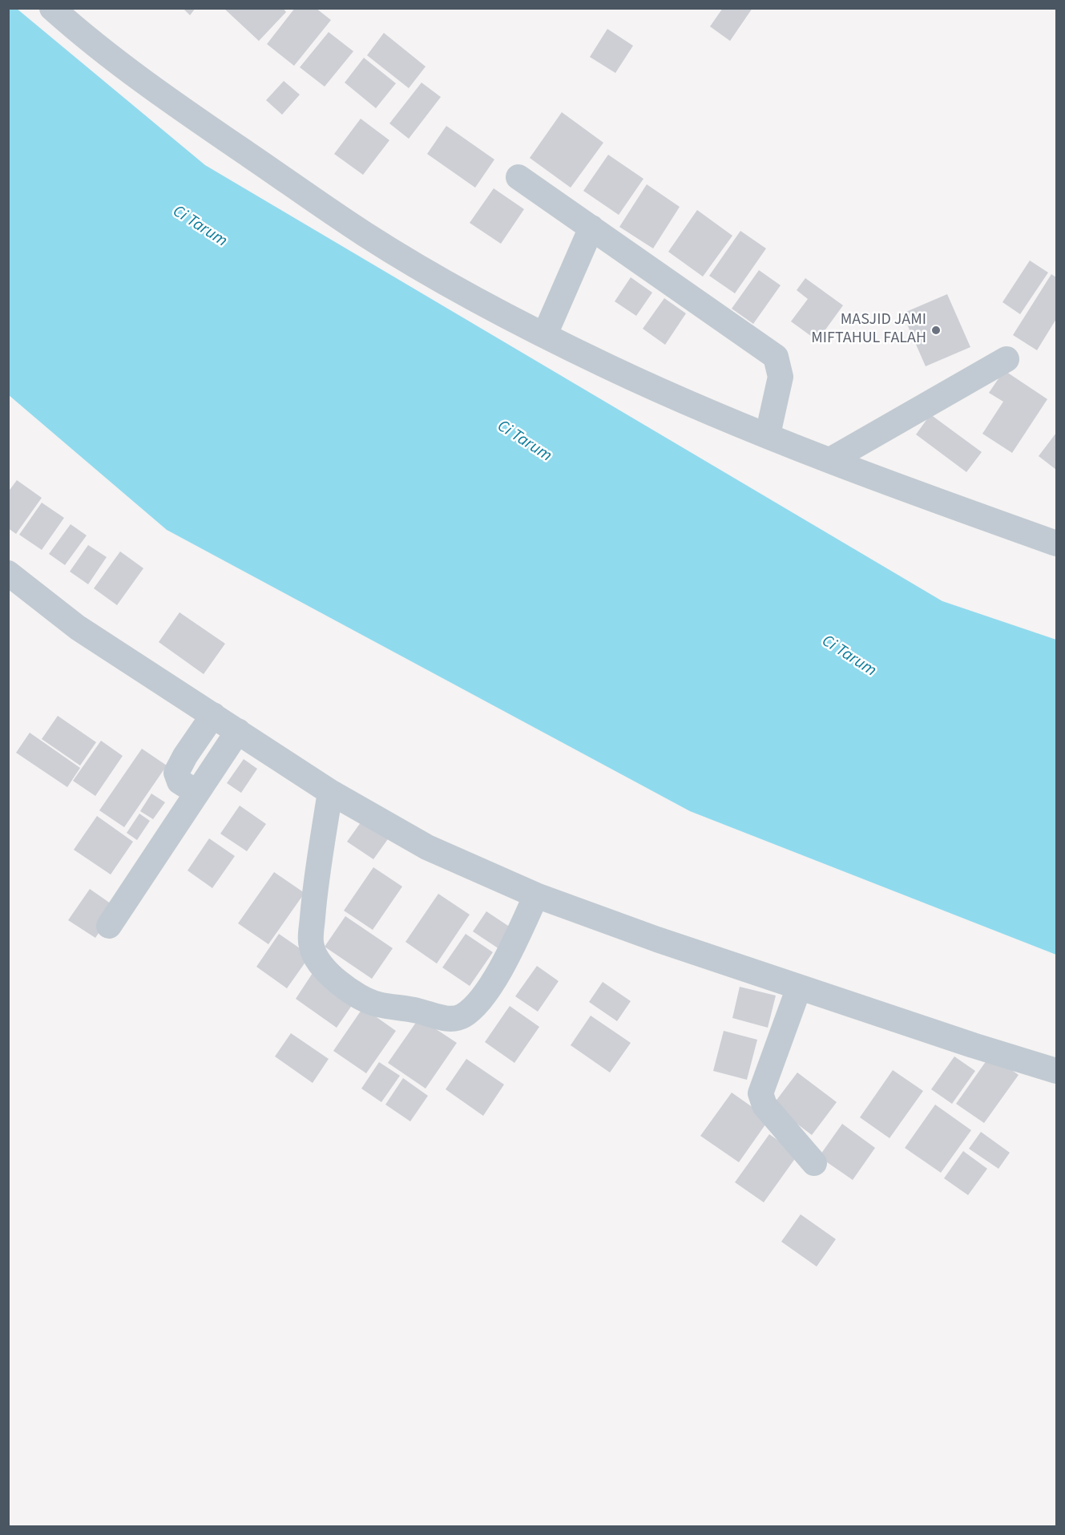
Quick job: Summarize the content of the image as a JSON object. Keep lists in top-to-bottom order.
{
  "water": ["Ci Tarum"],
  "places": ["MASJID JAMI MIFTAHUL FALAH"]
}
